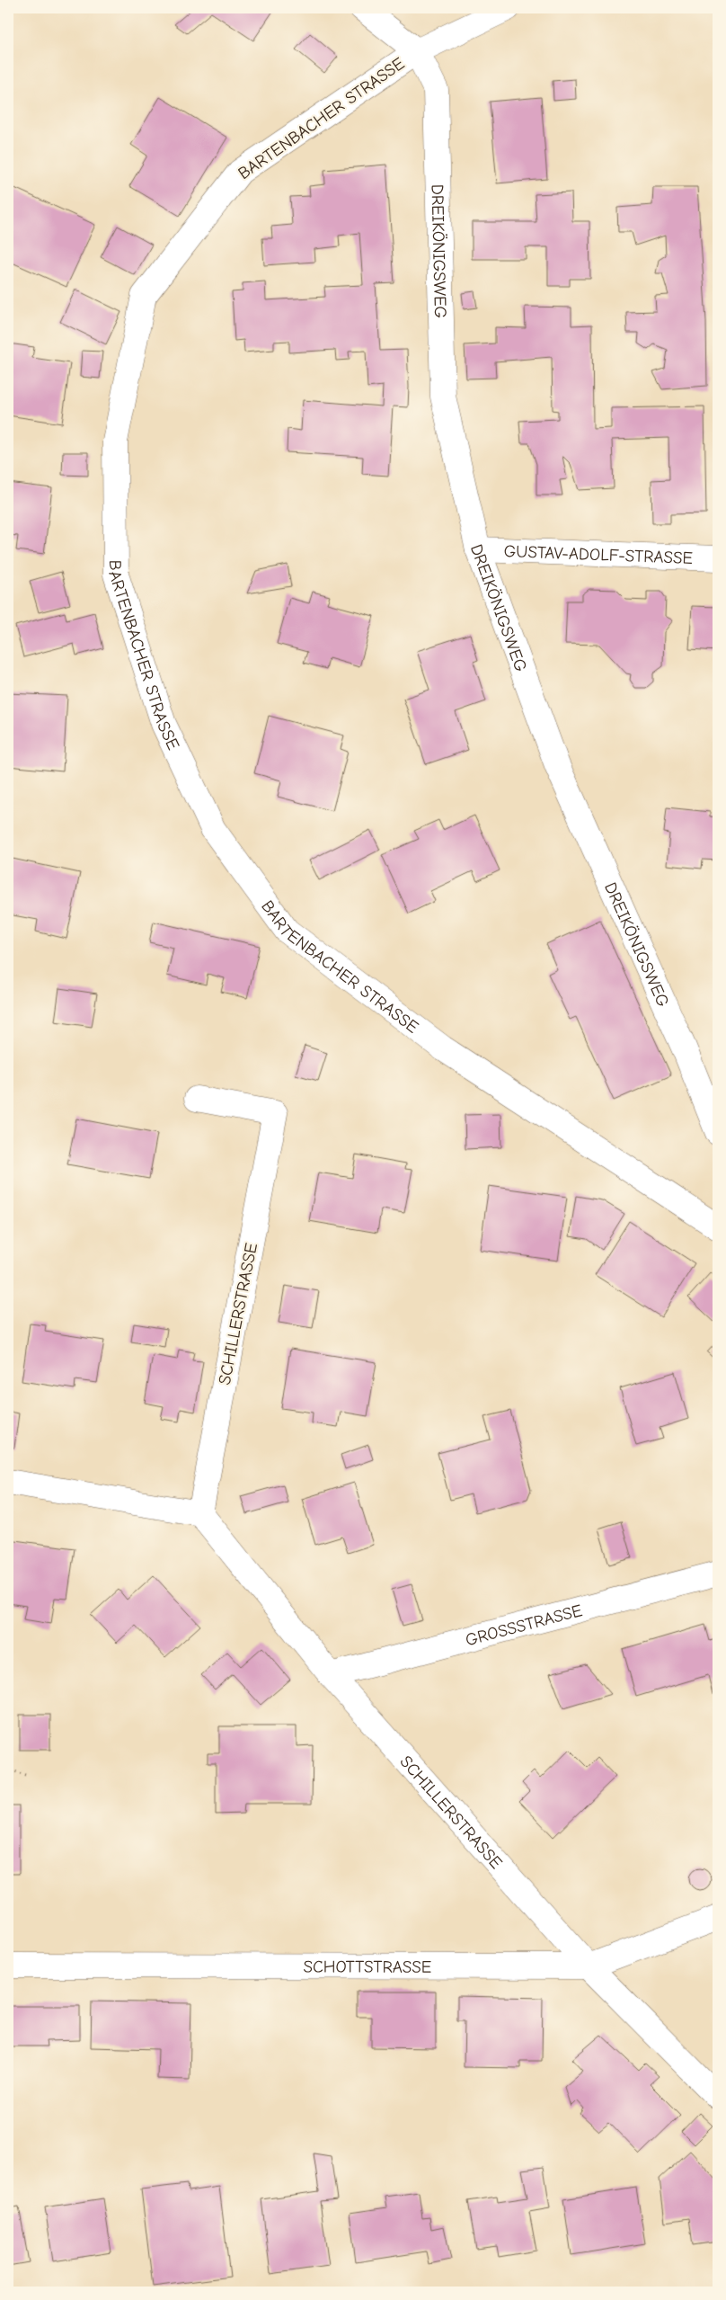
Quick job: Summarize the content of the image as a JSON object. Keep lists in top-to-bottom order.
{
  "streets": {
    "street": [
      "BARTENBACHER STRASSE",
      "DREIKÖNIGSWEG",
      "GUSTAV-ADOLF-STRASSE",
      "SCHILLERSTRASSE",
      "GROSSSTRASSE",
      "SCHOTTSTRASSE"
    ]
  },
  "crossings": [
    ["BARTENBACHER STRASSE", "DREIKÖNIGSWEG"],
    ["DREIKÖNIGSWEG", "GUSTAV-ADOLF-STRASSE"],
    ["SCHILLERSTRASSE", "GROSSSTRASSE"],
    ["SCHILLERSTRASSE", "SCHOTTSTRASSE"]
  ]
}
